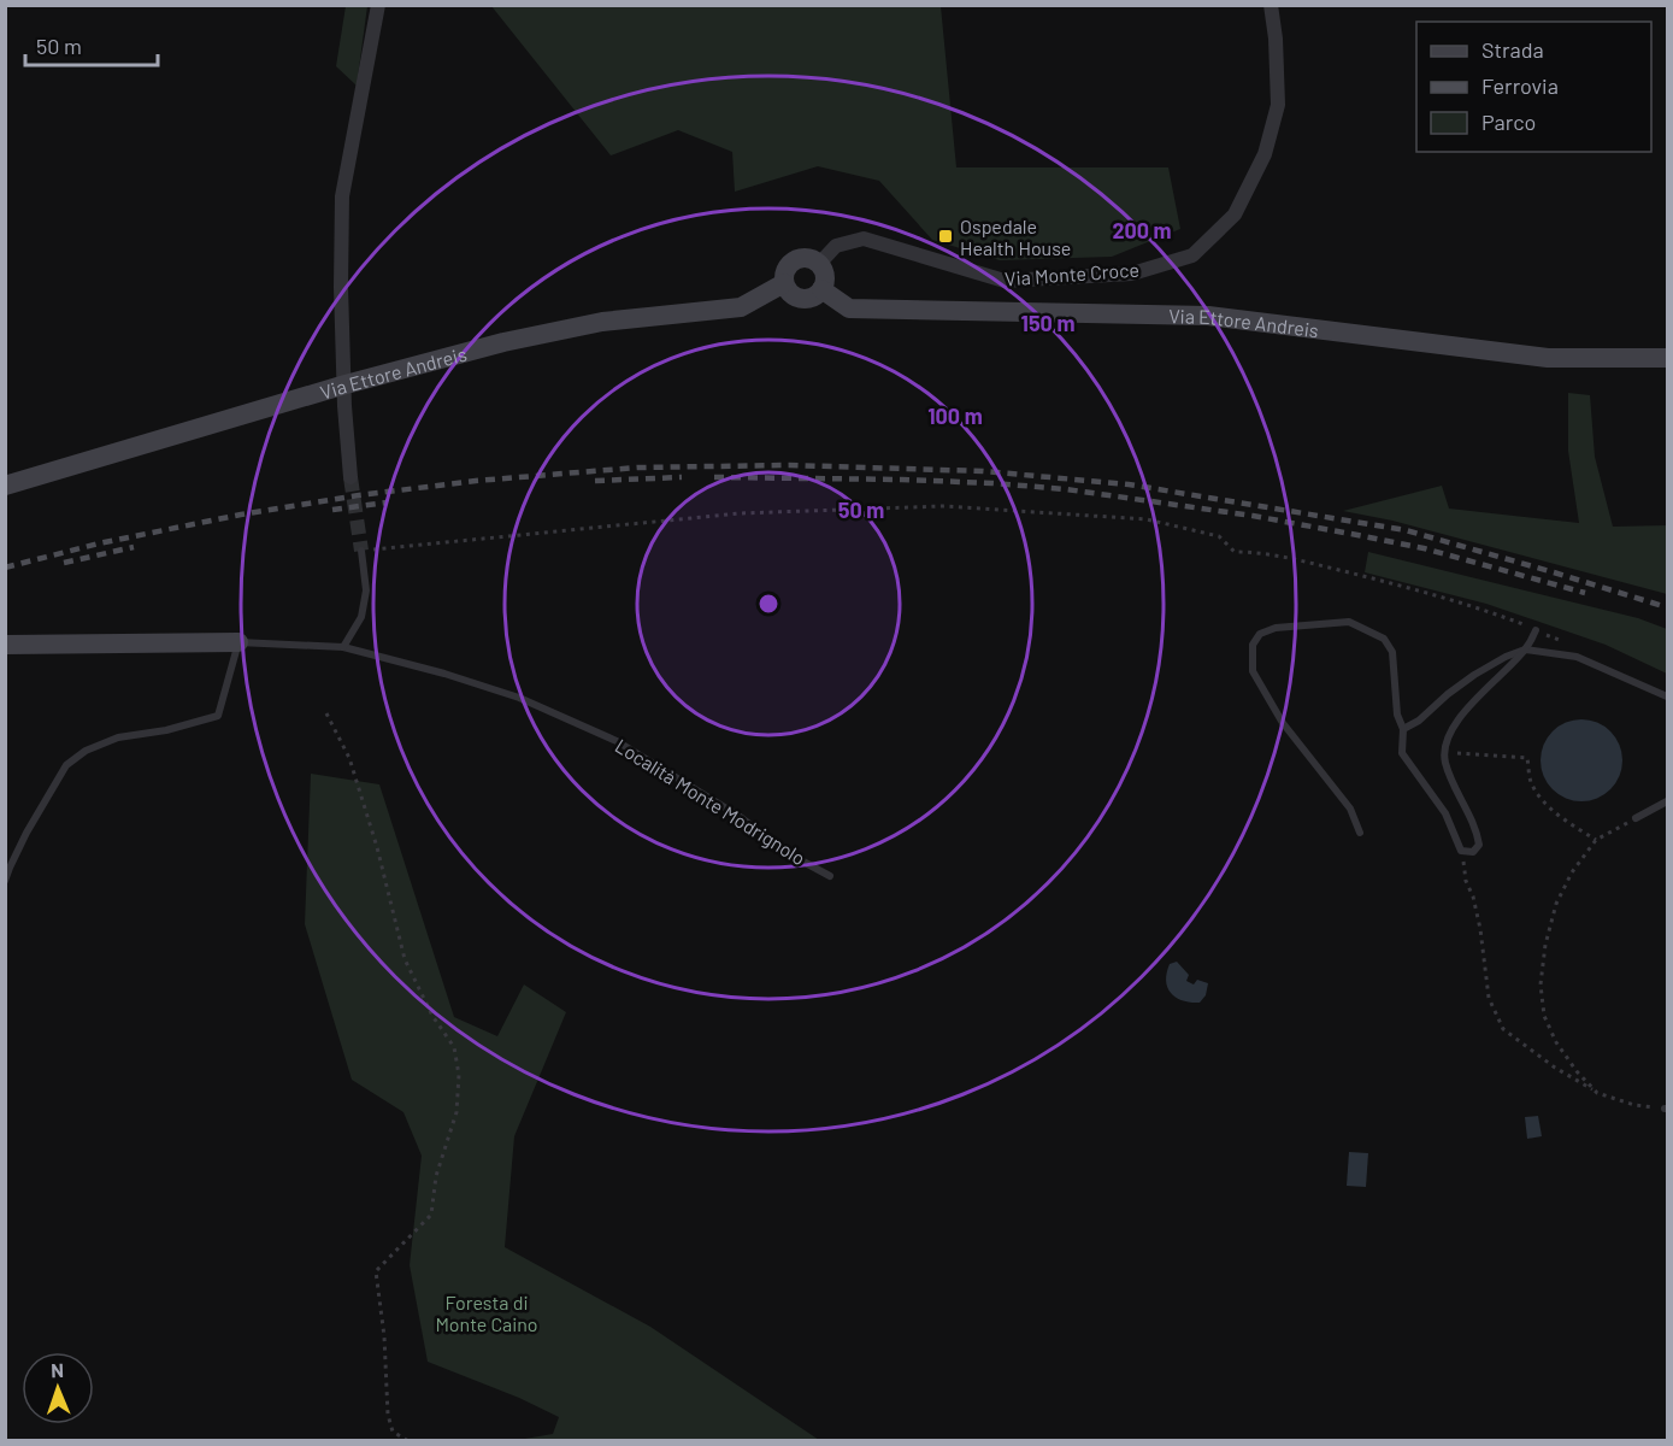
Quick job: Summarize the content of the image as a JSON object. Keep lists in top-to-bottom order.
{
  "streets": {
    "street": ["Via Monte Croce", "Via Ettore Andreis"],
    "lane": ["Località Monte Modrignolo"]
  },
  "crossings": [
    ["Via Monte Croce", "Via Ettore Andreis"]
  ],
  "parks": ["Foresta di Monte Caino"],
  "places": {
    "transit": ["Ospedale Health House"]
  },
  "legend": ["Strada", "Ferrovia", "Parco"],
  "scale_bar": "50 m",
  "north": "top",
  "rings": [
    "200 m",
    "150 m",
    "100 m",
    "50 m"
  ]
}
